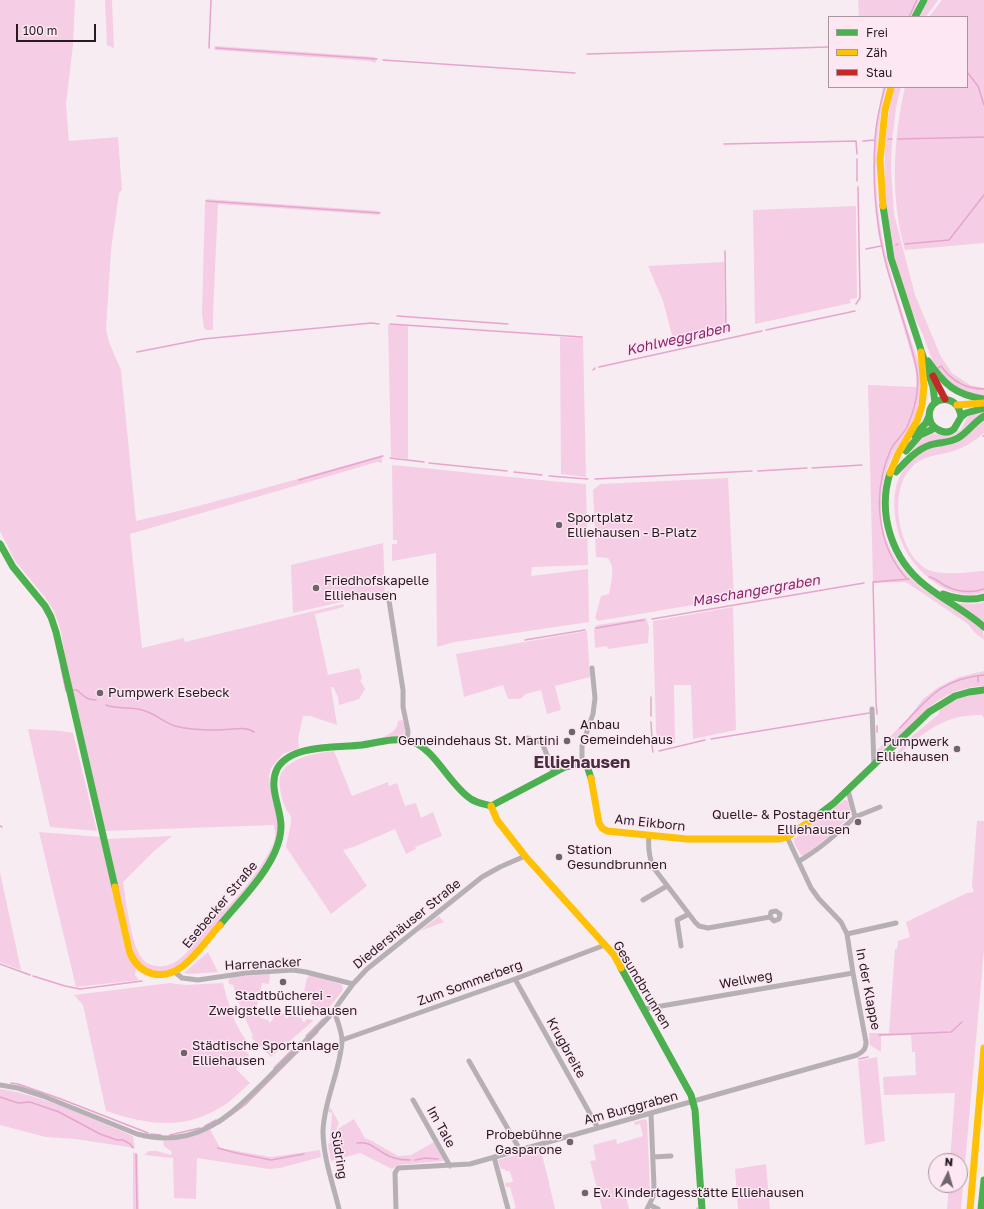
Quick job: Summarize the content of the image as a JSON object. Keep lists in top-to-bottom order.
{
  "streets": {
    "main road": ["Am Eikborn", "Esebecker Straße", "Gesundbrunnen"],
    "street": [
      "Diedershäuser Straße",
      "Harrenacker",
      "Wellweg",
      "Zum Sommerberg",
      "In der Klappe",
      "Krugbreite",
      "Am Burggraben",
      "Im Tale",
      "Südring"
    ]
  },
  "crossings": [
    ["Am Eikborn", "In der Klappe"],
    ["Esebecker Straße", "Harrenacker"],
    ["Diedershäuser Straße", "Harrenacker"],
    ["Diedershäuser Straße", "Gesundbrunnen"],
    ["Diedershäuser Straße", "Südring"],
    ["Wellweg", "Gesundbrunnen"],
    ["Wellweg", "In der Klappe"],
    ["Zum Sommerberg", "Gesundbrunnen"],
    ["Zum Sommerberg", "Krugbreite"],
    ["Zum Sommerberg", "Südring"],
    ["Gesundbrunnen", "Am Burggraben"],
    ["In der Klappe", "Am Burggraben"],
    ["Krugbreite", "Am Burggraben"],
    ["Am Burggraben", "Im Tale"]
  ],
  "districts": ["Elliehausen"],
  "water": ["Kohlweggraben", "Maschangergraben"],
  "places": [
    "Sportplatz Elliehausen - B-Platz",
    "Friedhofskapelle Elliehausen",
    "Pumpwerk Esebeck",
    "Anbau Gemeindehaus",
    "Gemeindehaus St. Martini",
    "Pumpwerk Elliehausen",
    "Quelle- & Postagentur Elliehausen",
    "Station Gesundbrunnen",
    "Stadtbücherei - Zweigstelle Elliehausen",
    "Städtische Sportanlage Elliehausen",
    "Probebühne Gasparone",
    "Ev. Kindertagesstätte Elliehausen"
  ],
  "legend": ["Frei", "Zäh", "Stau"],
  "scale_bar": "100 m",
  "north": "top"
}
